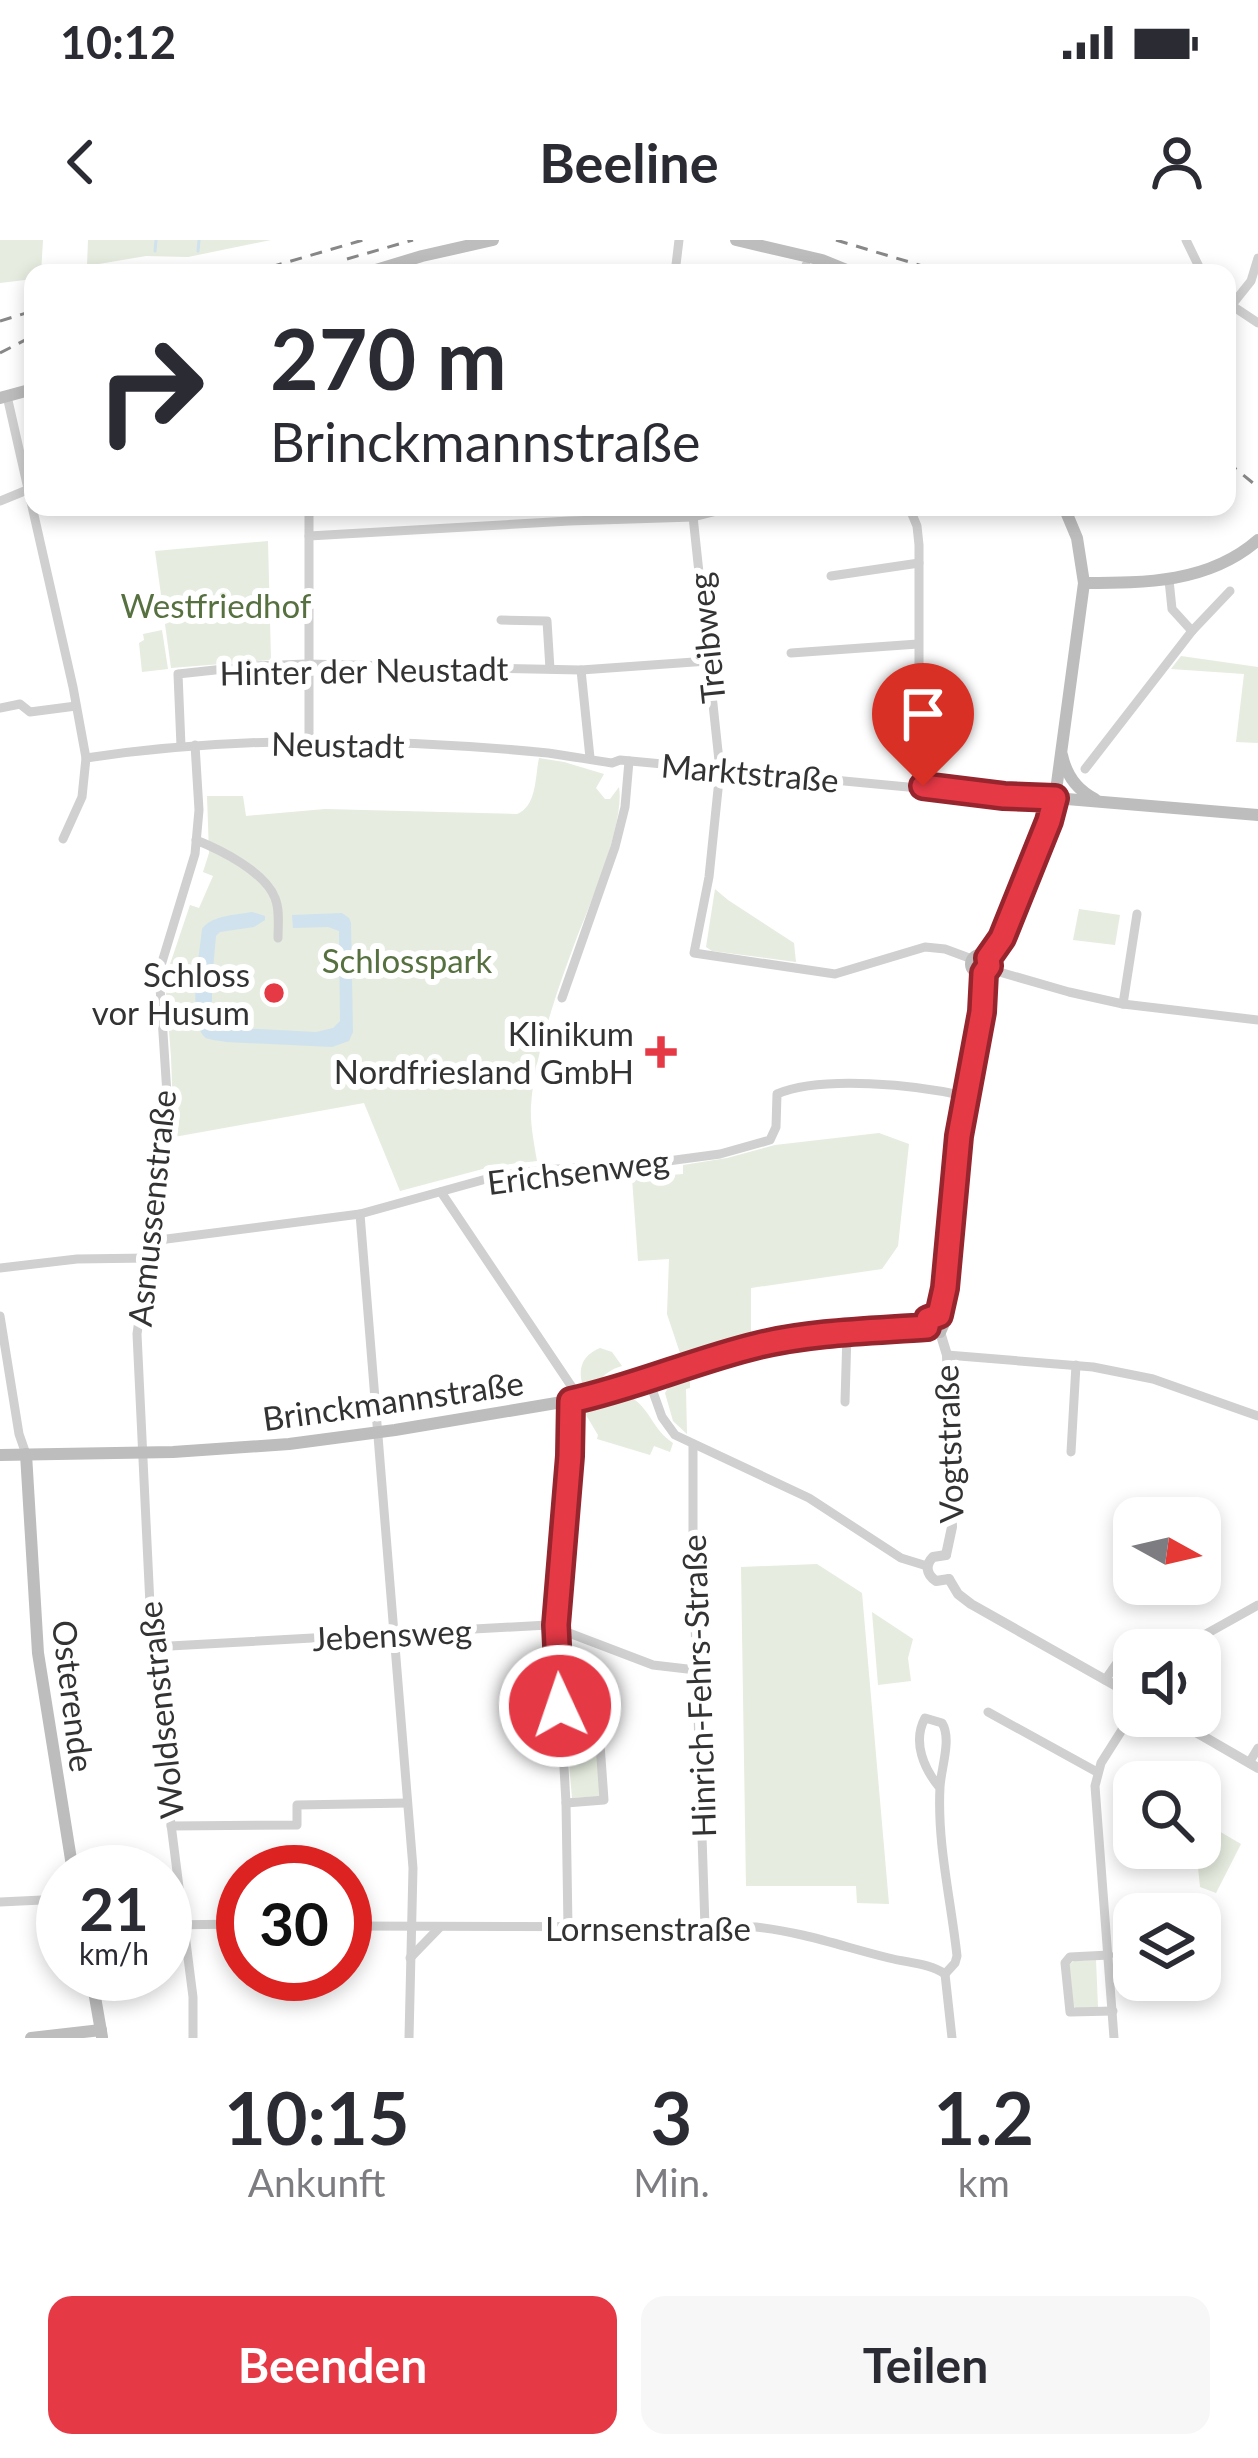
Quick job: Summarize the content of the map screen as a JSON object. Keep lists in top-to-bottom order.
{
  "streets": {
    "main road": ["Brinckmannstraße", "Osterende"],
    "street": [
      "Treibweg",
      "Hinter der Neustadt",
      "Neustadt",
      "Marktstraße",
      "Erichsenweg",
      "Asmussenstraße",
      "Vogtstraße",
      "Jebensweg",
      "Hinrich-Fehrs-Straße",
      "Woldsenstraße",
      "Lornsenstraße"
    ]
  },
  "crossings": [
    ["Treibweg", "Hinter der Neustadt"],
    ["Treibweg", "Marktstraße"],
    ["Hinter der Neustadt", "Neustadt"],
    ["Neustadt", "Marktstraße"],
    ["Neustadt", "Asmussenstraße"],
    ["Erichsenweg", "Asmussenstraße"],
    ["Asmussenstraße", "Brinckmannstraße"],
    ["Asmussenstraße", "Woldsenstraße"],
    ["Brinckmannstraße", "Vogtstraße"],
    ["Brinckmannstraße", "Osterende"],
    ["Brinckmannstraße", "Woldsenstraße"],
    ["Jebensweg", "Hinrich-Fehrs-Straße"],
    ["Jebensweg", "Woldsenstraße"],
    ["Hinrich-Fehrs-Straße", "Lornsenstraße"]
  ],
  "parks": ["Westfriedhof", "Schlosspark"],
  "places": {
    "other": ["Schloss vor Husum"],
    "health": ["Klinikum Nordfriesland GmbH"]
  },
  "north": "right",
  "page": {
    "status": "10:12",
    "header": "Beeline",
    "turn": ["270 m", "Brinckmannstraße"],
    "speed": "21 km/h",
    "limit": "30",
    "eta": [
      "10:15",
      "Ankunft",
      "3",
      "Min.",
      "1.2",
      "km"
    ],
    "buttons": ["Beenden", "Teilen"]
  }
}
